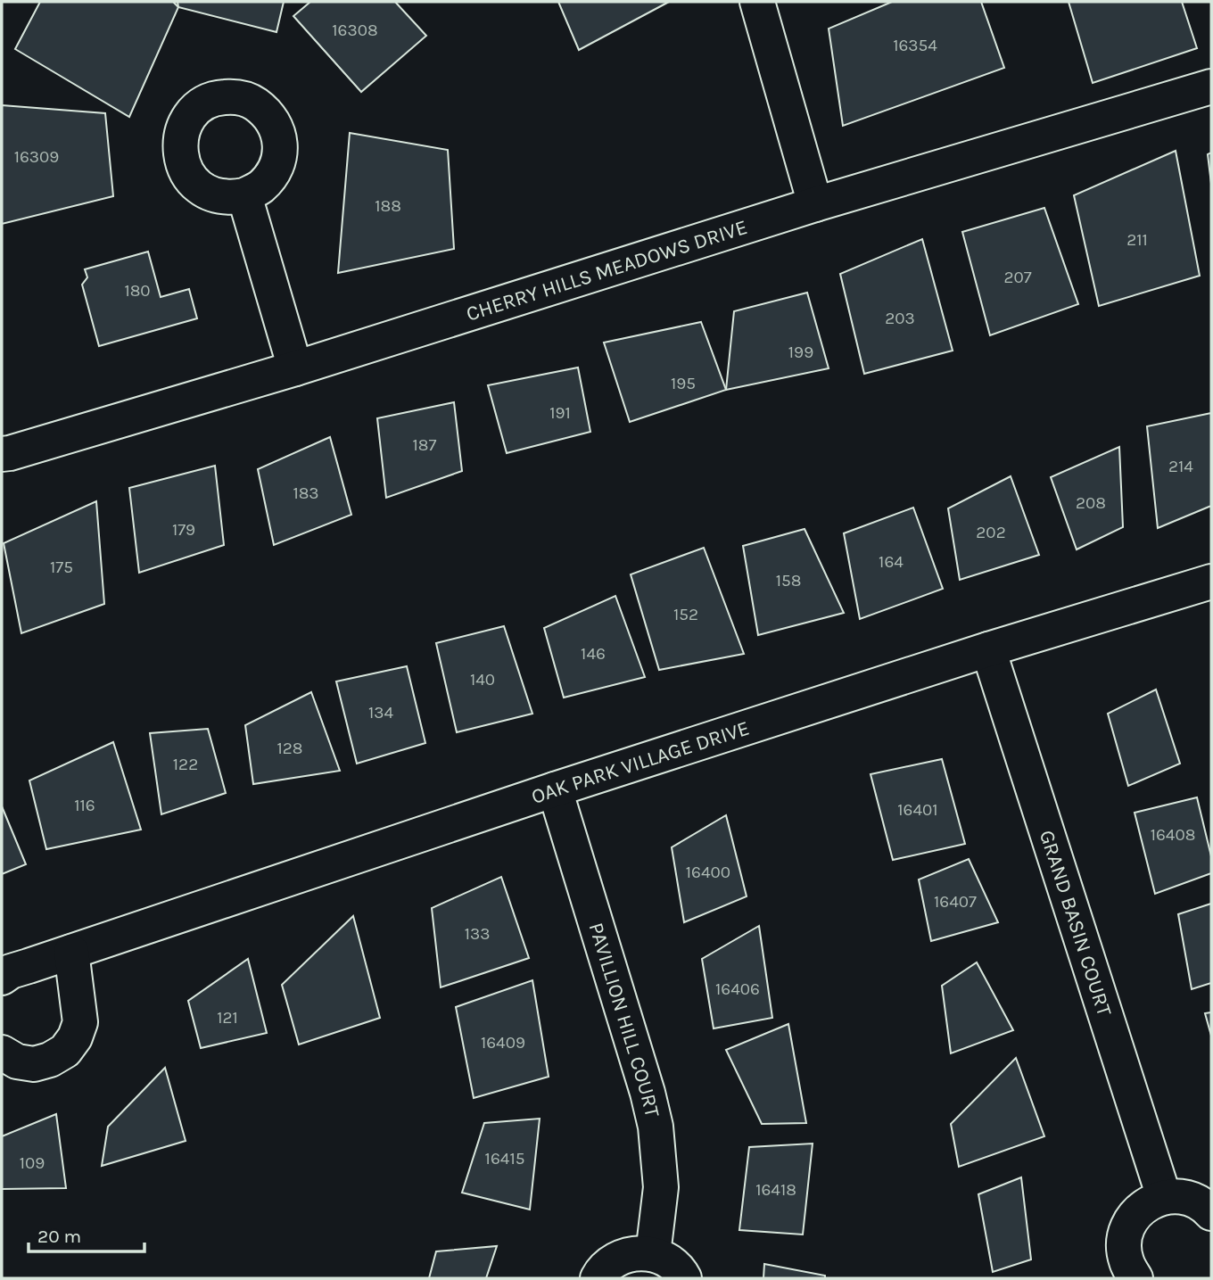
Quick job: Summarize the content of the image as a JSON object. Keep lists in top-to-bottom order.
{
  "streets": {
    "street": [
      "CHERRY HILLS MEADOWS DRIVE",
      "OAK PARK VILLAGE DRIVE",
      "GRAND BASIN COURT",
      "PAVILLION HILL COURT"
    ]
  },
  "crossings": [
    ["OAK PARK VILLAGE DRIVE", "GRAND BASIN COURT"],
    ["OAK PARK VILLAGE DRIVE", "PAVILLION HILL COURT"]
  ],
  "house_numbers": [
    "16308",
    "16354",
    "16309",
    "188",
    "211",
    "207",
    "180",
    "203",
    "199",
    "195",
    "191",
    "187",
    "214",
    "183",
    "208",
    "179",
    "202",
    "164",
    "175",
    "158",
    "152",
    "146",
    "140",
    "134",
    "128",
    "122",
    "116",
    "16401",
    "16408",
    "16400",
    "16407",
    "133",
    "16406",
    "121",
    "16409",
    "16415",
    "109",
    "16418"
  ],
  "scale_bar": "20 m"
}
